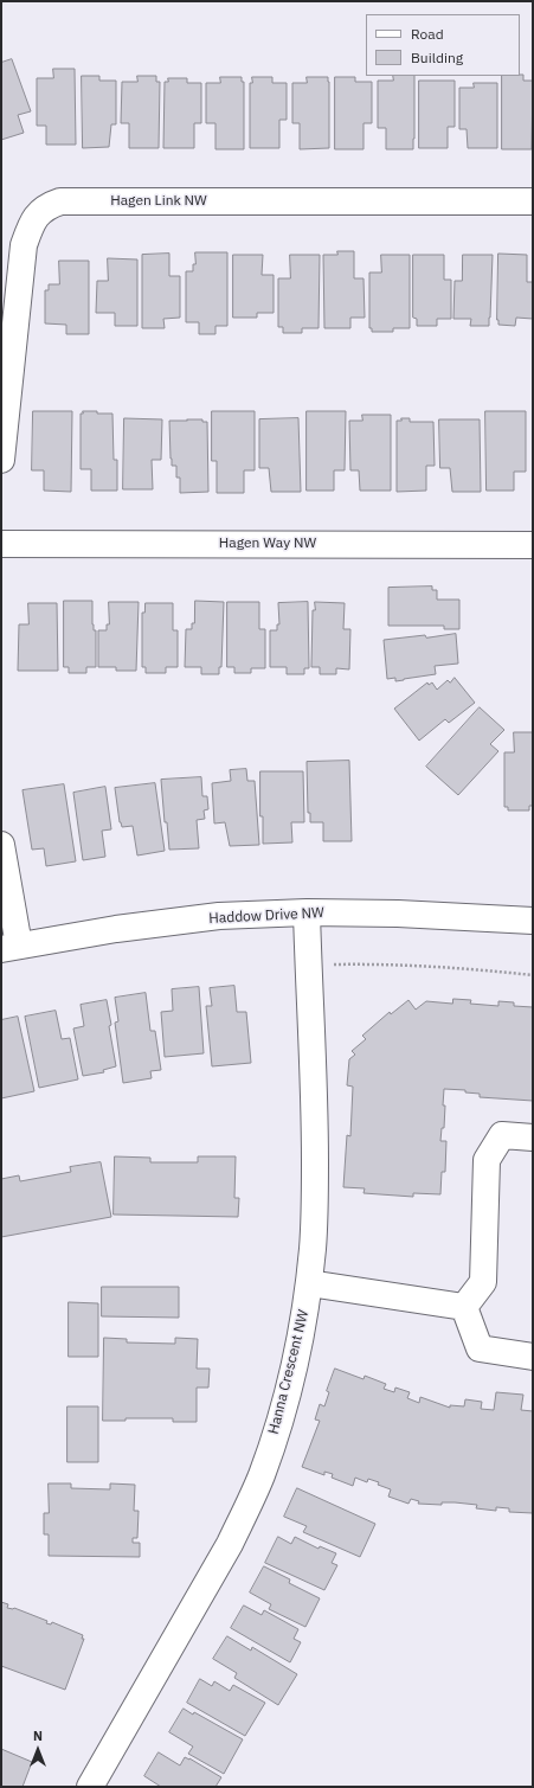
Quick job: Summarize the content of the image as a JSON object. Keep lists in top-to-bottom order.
{
  "streets": {
    "street": [
      "Hagen Link NW",
      "Hagen Way NW",
      "Haddow Drive NW",
      "Hanna Crescent NW"
    ]
  },
  "crossings": [
    ["Haddow Drive NW", "Hanna Crescent NW"]
  ],
  "legend": ["Road", "Building"],
  "north": "top"
}
